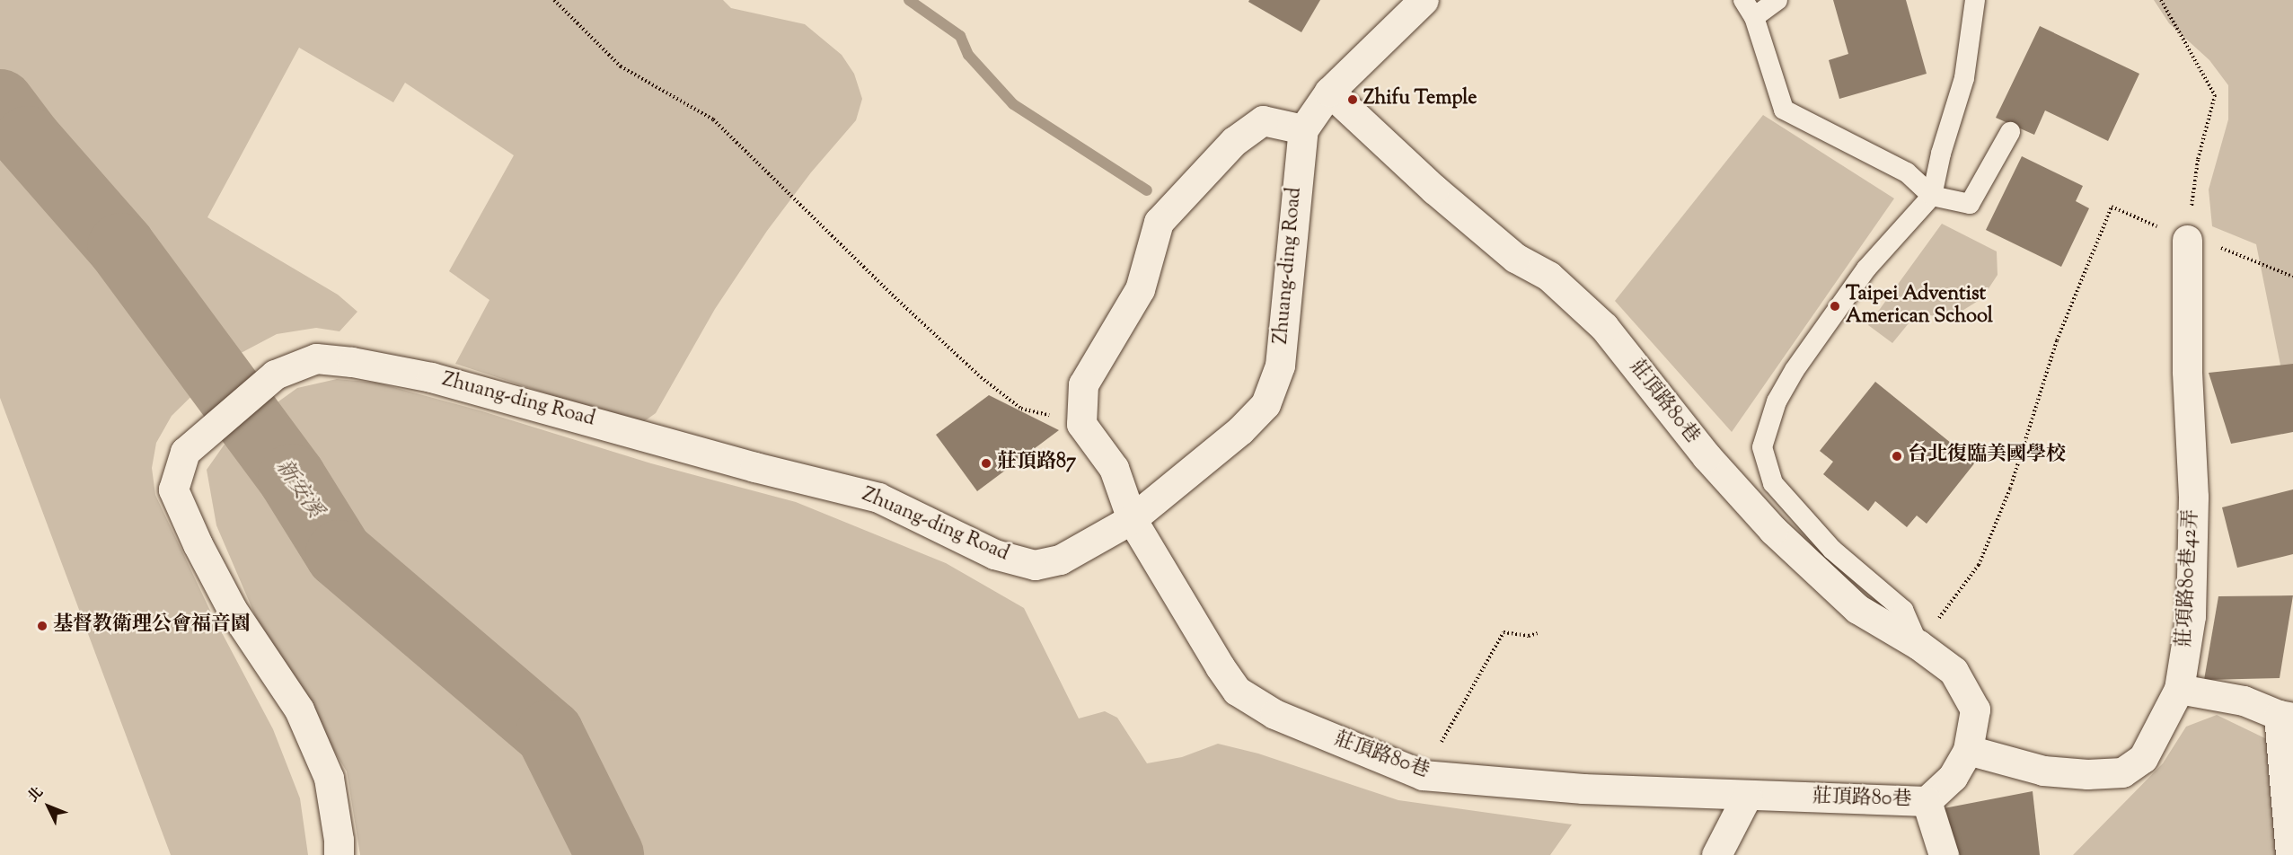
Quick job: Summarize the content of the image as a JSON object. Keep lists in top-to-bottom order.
{
  "streets": {
    "street": ["Zhuang-ding Road", "莊頂路80巷", "莊項路80巷42弄"]
  },
  "crossings": [
    ["Zhuang-ding Road", "莊頂路80巷"],
    ["莊頂路80巷", "莊項路80巷42弄"]
  ],
  "water": ["新安溪"],
  "places": [
    "Zhifu Temple",
    "Taipei Adventist American School",
    "台北復臨美國學校",
    "莊頂路87",
    "基督教衛理公會福音園"
  ],
  "north": "top left"
}
